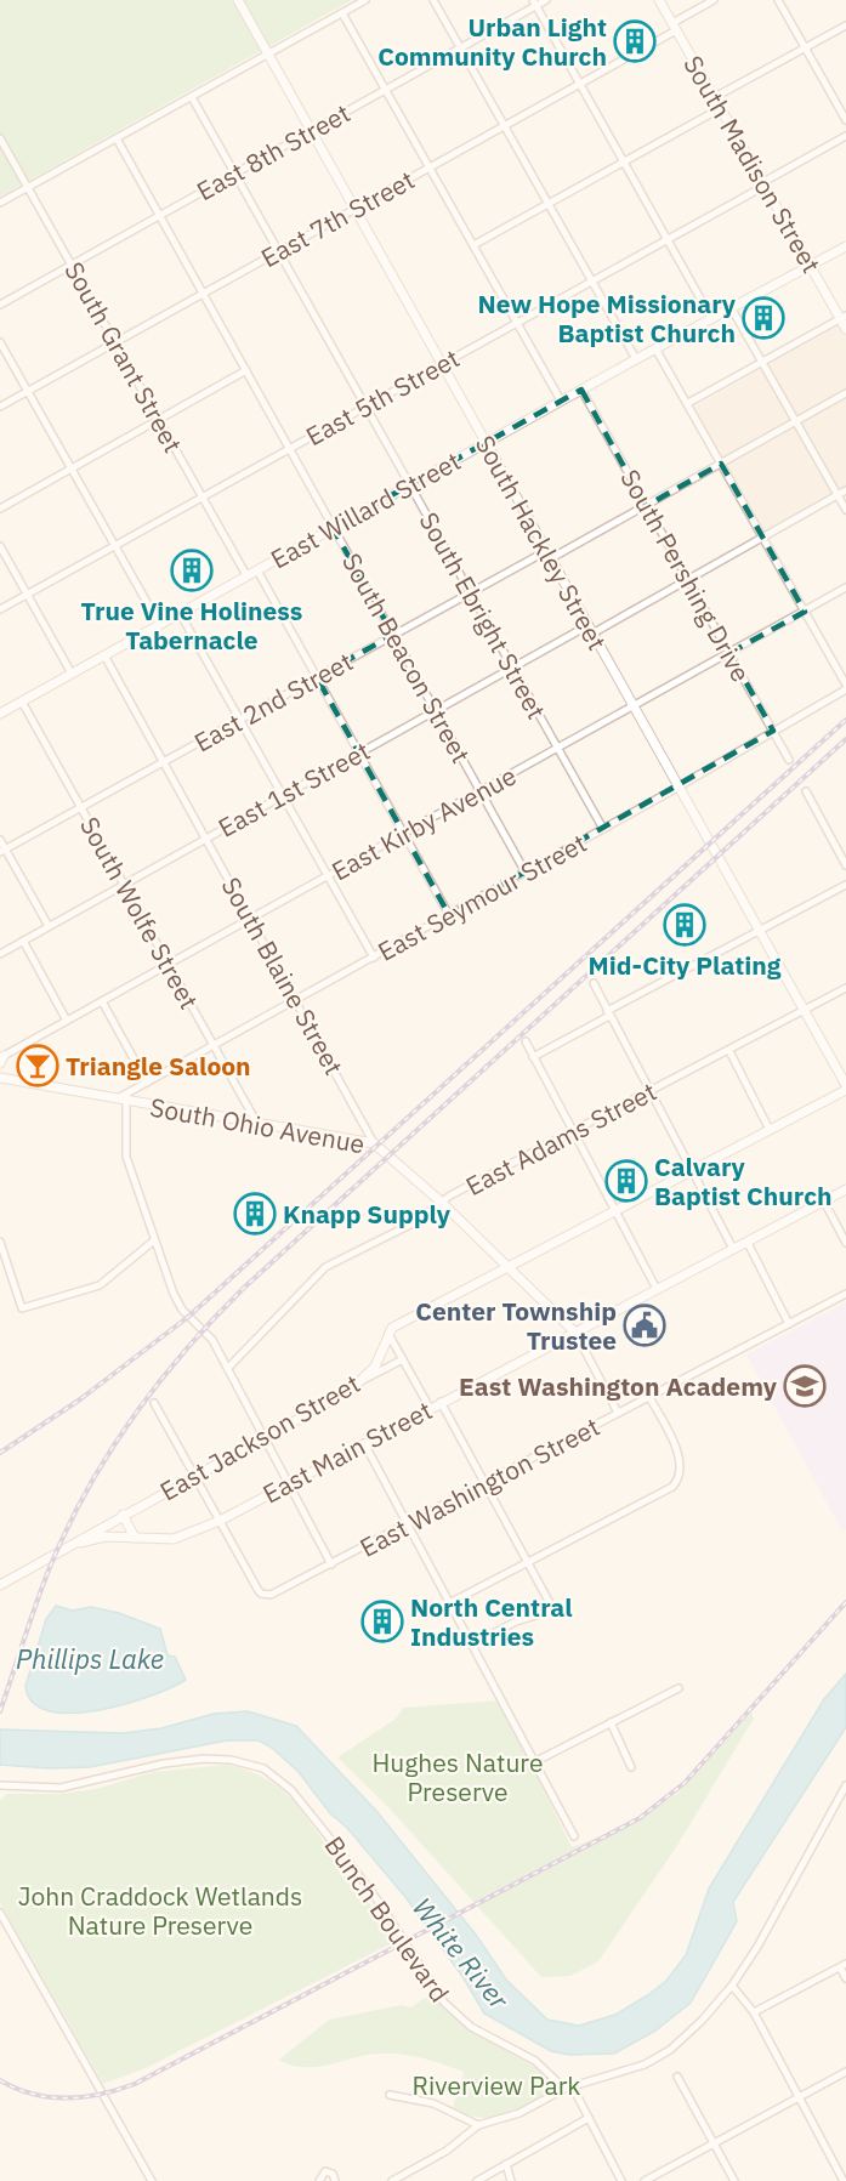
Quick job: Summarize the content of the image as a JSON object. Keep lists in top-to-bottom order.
{
  "streets": {
    "street": [
      "East 8th Street",
      "South Madison Street",
      "East 7th Street",
      "South Grant Street",
      "East 5th Street",
      "East Willard Street",
      "South Hackley Street",
      "South Pershing Drive",
      "South Ebright Street",
      "South Beacon Street",
      "East 2nd Street",
      "East 1st Street",
      "East Kirby Avenue",
      "East Seymour Street",
      "South Wolfe Street",
      "South Blaine Street",
      "South Ohio Avenue",
      "East Adams Street",
      "East Jackson Street",
      "East Main Street",
      "East Washington Street",
      "Bunch Boulevard"
    ]
  },
  "crossings": [
    ["East 8th Street", "South Grant Street"],
    ["East 8th Street", "South Hackley Street"],
    ["East 8th Street", "South Ebright Street"],
    ["East 8th Street", "South Beacon Street"],
    ["South Madison Street", "East 7th Street"],
    ["South Madison Street", "East 5th Street"],
    ["South Madison Street", "East Willard Street"],
    ["East 7th Street", "South Grant Street"],
    ["East 7th Street", "South Hackley Street"],
    ["East 7th Street", "South Ebright Street"],
    ["East 7th Street", "South Beacon Street"],
    ["South Grant Street", "East 5th Street"],
    ["South Grant Street", "East Willard Street"],
    ["East 5th Street", "South Hackley Street"],
    ["East 5th Street", "South Ebright Street"],
    ["East 5th Street", "South Beacon Street"],
    ["East Willard Street", "South Hackley Street"],
    ["East Willard Street", "South Pershing Drive"],
    ["East Willard Street", "South Ebright Street"],
    ["East Willard Street", "South Beacon Street"],
    ["East Willard Street", "South Wolfe Street"],
    ["East Willard Street", "South Blaine Street"],
    ["South Hackley Street", "East 2nd Street"],
    ["South Hackley Street", "East 1st Street"],
    ["South Hackley Street", "East Kirby Avenue"],
    ["South Hackley Street", "East Seymour Street"],
    ["South Hackley Street", "East Adams Street"],
    ["South Pershing Drive", "East 2nd Street"],
    ["South Pershing Drive", "East 1st Street"],
    ["South Pershing Drive", "East Kirby Avenue"],
    ["South Pershing Drive", "East Seymour Street"],
    ["South Ebright Street", "East 2nd Street"],
    ["South Ebright Street", "East 1st Street"],
    ["South Ebright Street", "East Kirby Avenue"],
    ["South Ebright Street", "East Seymour Street"],
    ["South Beacon Street", "East 2nd Street"],
    ["South Beacon Street", "East 1st Street"],
    ["South Beacon Street", "East Kirby Avenue"],
    ["South Beacon Street", "East Seymour Street"],
    ["East 2nd Street", "South Wolfe Street"],
    ["East 2nd Street", "South Blaine Street"],
    ["East 1st Street", "South Wolfe Street"],
    ["East 1st Street", "South Blaine Street"],
    ["East Kirby Avenue", "South Wolfe Street"],
    ["East Kirby Avenue", "South Blaine Street"],
    ["East Seymour Street", "South Wolfe Street"],
    ["East Seymour Street", "South Blaine Street"],
    ["East Seymour Street", "South Ohio Avenue"],
    ["South Wolfe Street", "South Ohio Avenue"],
    ["South Blaine Street", "South Ohio Avenue"],
    ["South Ohio Avenue", "East Adams Street"],
    ["South Ohio Avenue", "East Main Street"],
    ["East Jackson Street", "East Main Street"],
    ["East Main Street", "East Washington Street"]
  ],
  "water": ["Phillips Lake", "White River"],
  "parks": ["Hughes Nature Preserve", "John Craddock Wetlands Nature Preserve", "Riverview Park"],
  "places": {
    "building": [
      "Urban Light Community Church",
      "New Hope Missionary Baptist Church",
      "True Vine Holiness Tabernacle",
      "Mid-City Plating",
      "Calvary Baptist Church",
      "Knapp Supply",
      "North Central Industries"
    ],
    "bar": ["Triangle Saloon"],
    "public building": ["Center Township Trustee"],
    "school or university": ["East Washington Academy"]
  }
}
